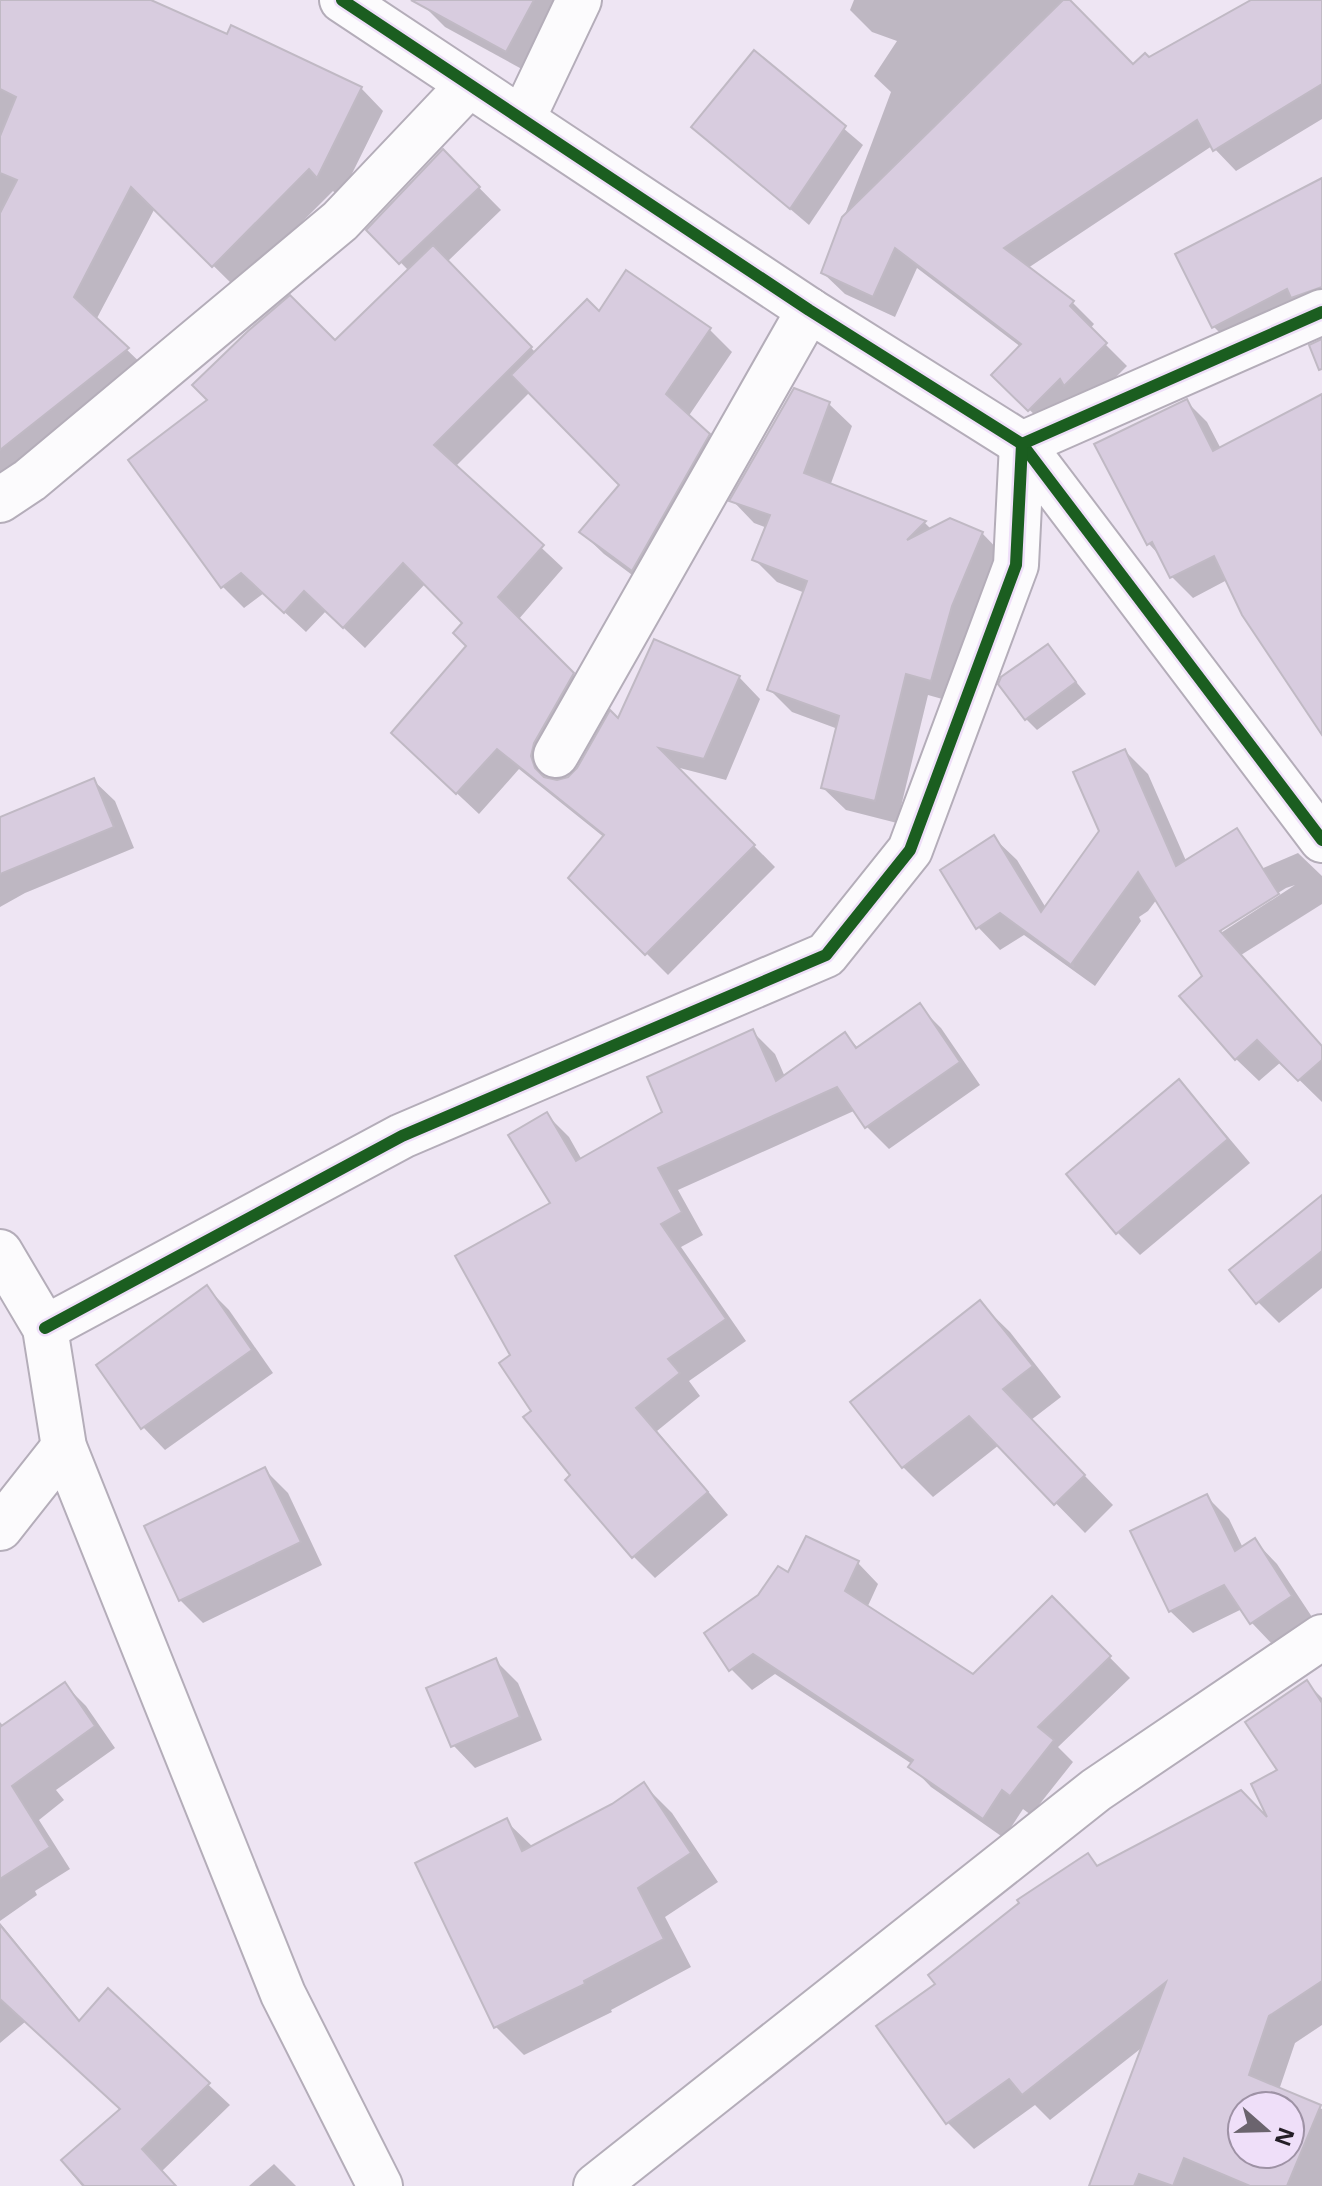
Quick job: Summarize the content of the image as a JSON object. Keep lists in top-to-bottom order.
{
  "north": "right"
}
